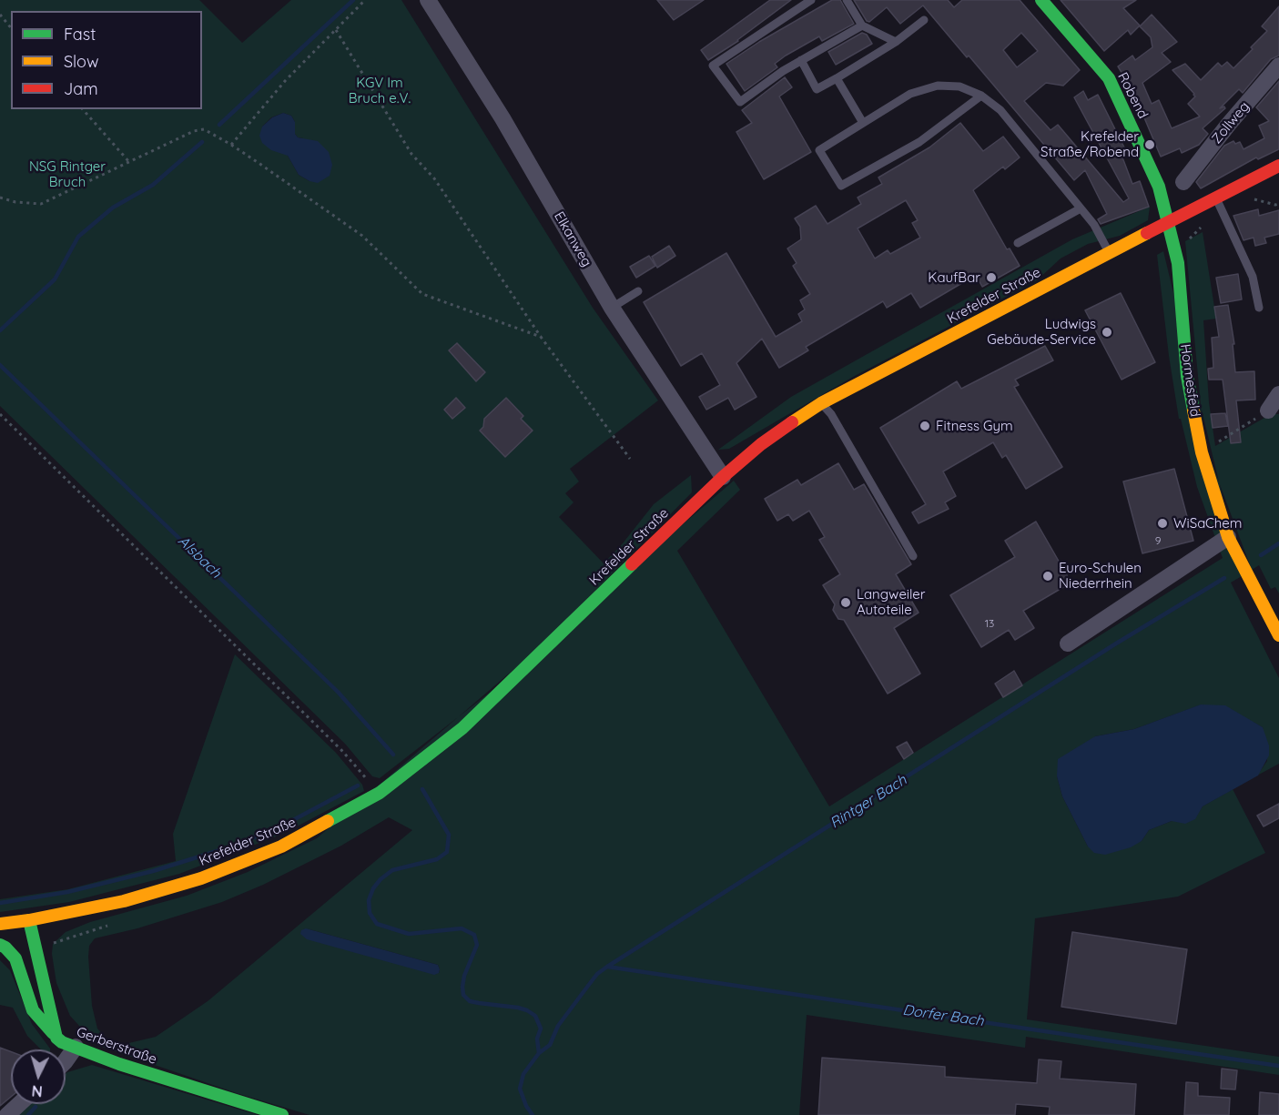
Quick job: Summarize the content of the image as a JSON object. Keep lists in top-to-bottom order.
{
  "streets": {
    "main road": [
      "Robend",
      "Krefelder Straße",
      "Hormesfeld",
      "Gerberstraße"
    ],
    "street": ["Zollweg", "Elkanweg"]
  },
  "crossings": [
    ["Robend", "Krefelder Straße"],
    ["Robend", "Hormesfeld"],
    ["Elkanweg", "Krefelder Straße"],
    ["Krefelder Straße", "Hormesfeld"],
    ["Krefelder Straße", "Gerberstraße"]
  ],
  "water": ["Alsbach", "Rintger Bach", "Dorfer Bach"],
  "parks": ["KGV Im Bruch e.V.", "NSG Rintger Bruch"],
  "places": [
    "Krefelder Straße/Robend",
    "KaufBar",
    "Ludwigs Gebäude-Service",
    "Fitness Gym",
    "WiSaChem",
    "Euro-Schulen Niederrhein",
    "Langweiler Autoteile"
  ],
  "house_numbers": ["9", "13"],
  "legend": ["Fast", "Slow", "Jam"],
  "north": "bottom"
}
